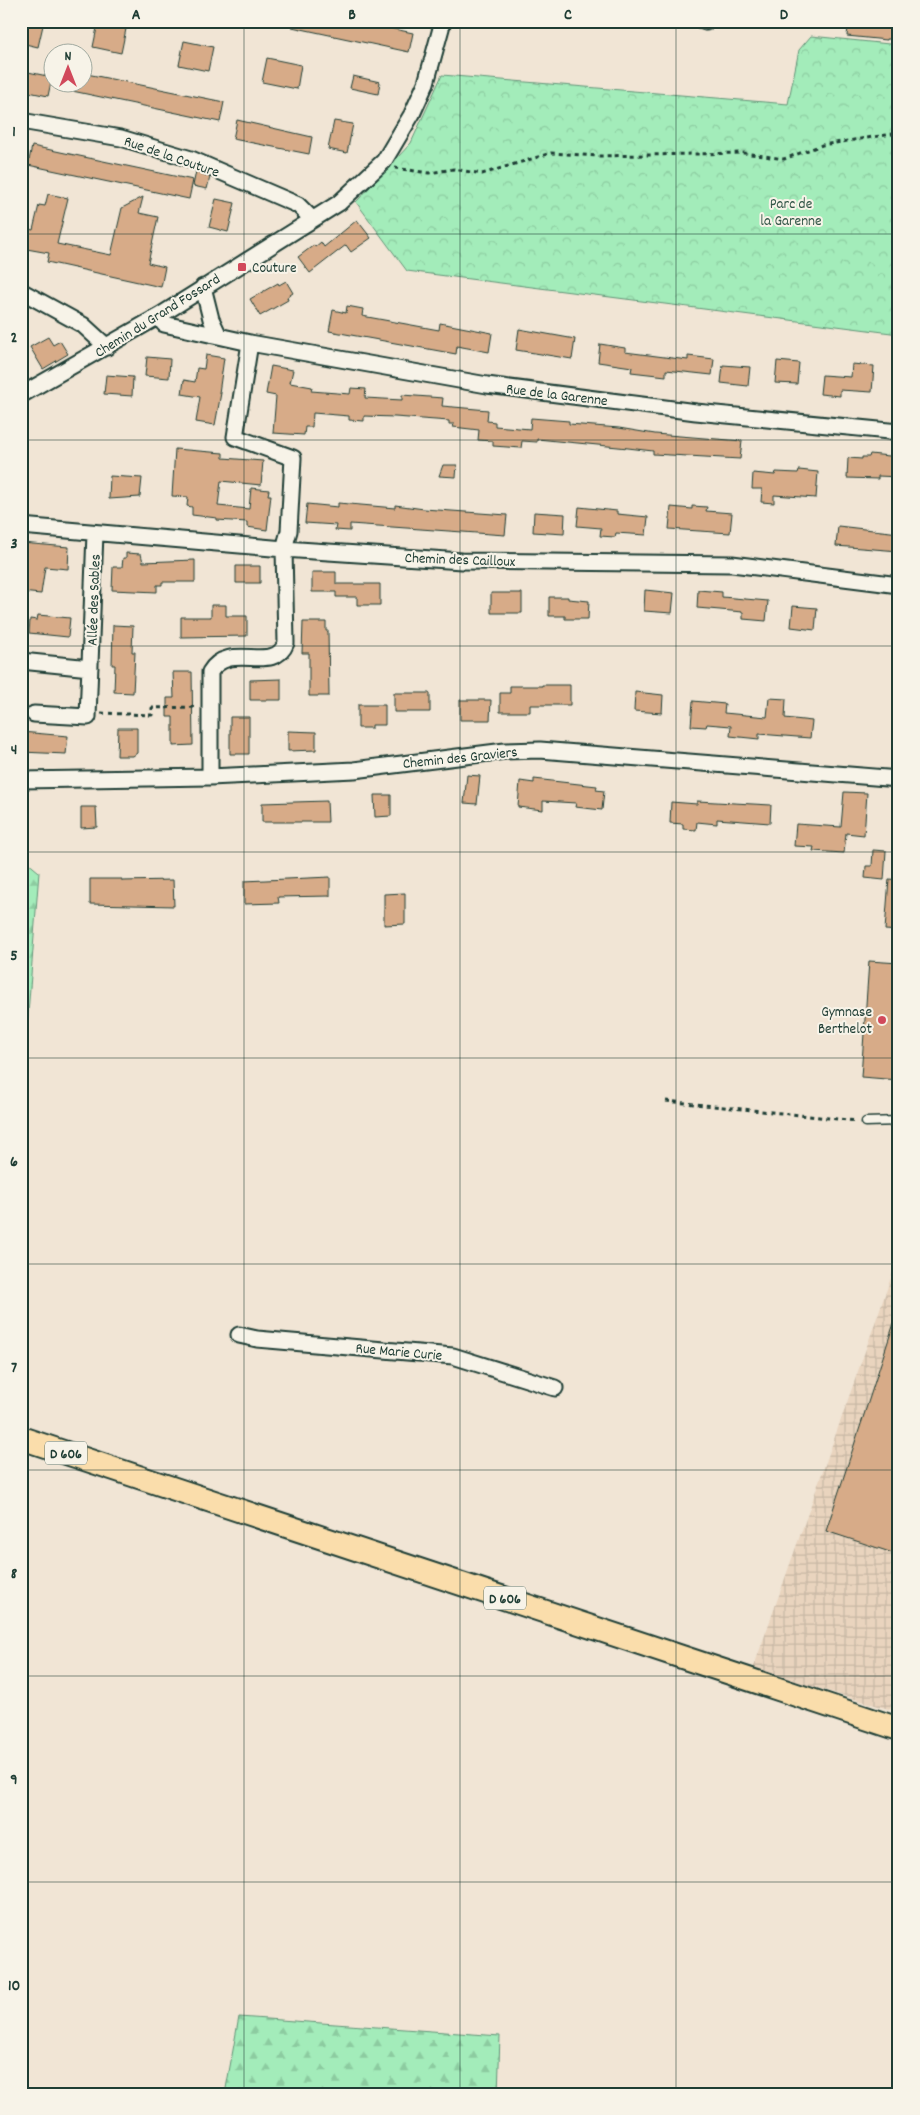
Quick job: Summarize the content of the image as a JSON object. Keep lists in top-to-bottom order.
{
  "streets": {
    "main road": ["D 606"],
    "street": [
      "Rue de la Couture",
      "Chemin du Grand Fossard",
      "Rue de la Garenne",
      "Chemin des Cailloux",
      "Allée des Sables",
      "Chemin des Graviers",
      "Rue Marie Curie"
    ]
  },
  "crossings": [
    ["Rue de la Couture", "Chemin du Grand Fossard"],
    ["Chemin du Grand Fossard", "Rue de la Garenne"],
    ["Chemin des Cailloux", "Allée des Sables"]
  ],
  "parks": ["Parc de la Garenne"],
  "places": {
    "transit": ["Couture"],
    "other": ["Gymnase Berthelot"]
  },
  "north": "top",
  "grid": {
    "columns": [
      "A",
      "B",
      "C",
      "D"
    ],
    "rows": [
      "1",
      "2",
      "3",
      "4",
      "5",
      "6",
      "7",
      "8",
      "9",
      "10"
    ]
  }
}
